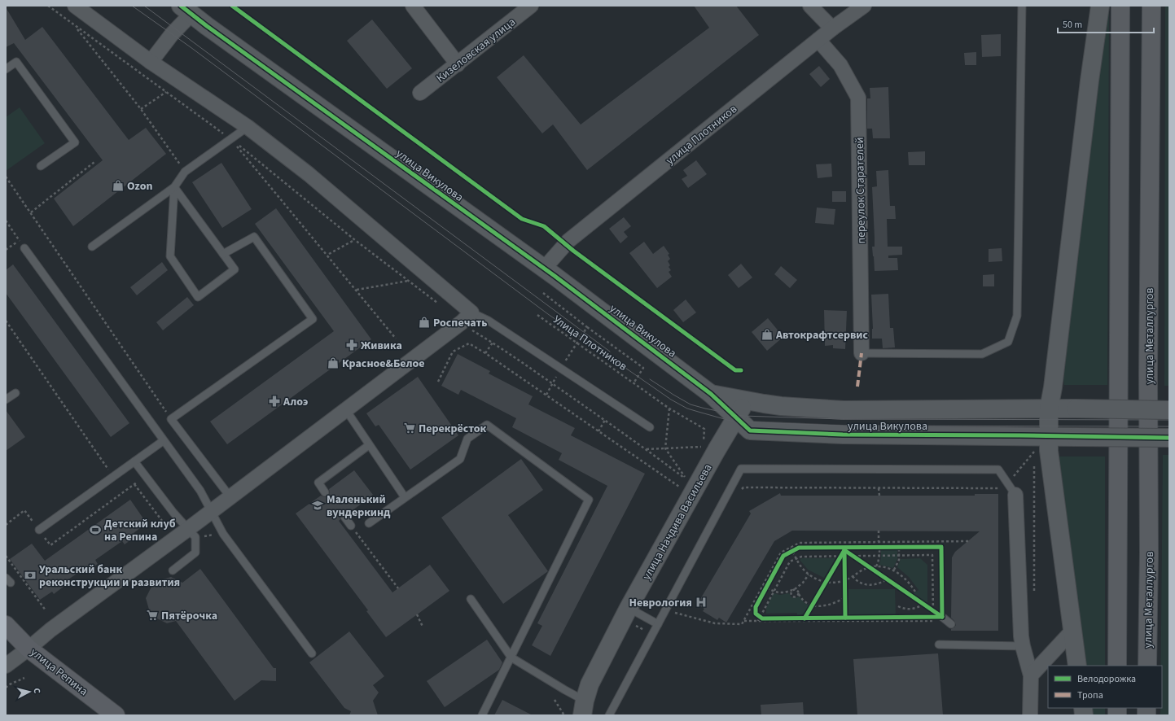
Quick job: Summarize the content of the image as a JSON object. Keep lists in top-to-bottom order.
{
  "streets": {
    "main road": ["улица Металлургов", "улица Репина"],
    "street": [
      "Кизеловская улица",
      "улица Плотников",
      "улица Викулова",
      "переулок Старателей",
      "улица Начдива Васильева"
    ],
    "path": ["Улица Плотников"]
  },
  "crossings": [
    ["улица Плотников", "улица Викулова"],
    ["улица Плотников", "переулок Старателей"],
    ["улица Викулова", "улица Начдива Васильева"]
  ],
  "places": {
    "shop": [
      "Ozon",
      "Роспечать",
      "Автокрафтсервис",
      "Красное&Белое"
    ],
    "pharmacy": ["Живика", "Алоэ"],
    "supermarket": ["Перекрёсток", "Пятёрочка"],
    "school or university": ["Маленький вундеркинд"],
    "sports": ["Детский клуб на Репина"],
    "bank": ["Уральский банк реконструкции и развития"],
    "hospital": ["Неврология"]
  },
  "legend": ["Велодорожка", "Тропа"],
  "scale_bar": "50 m",
  "north": "right"
}
